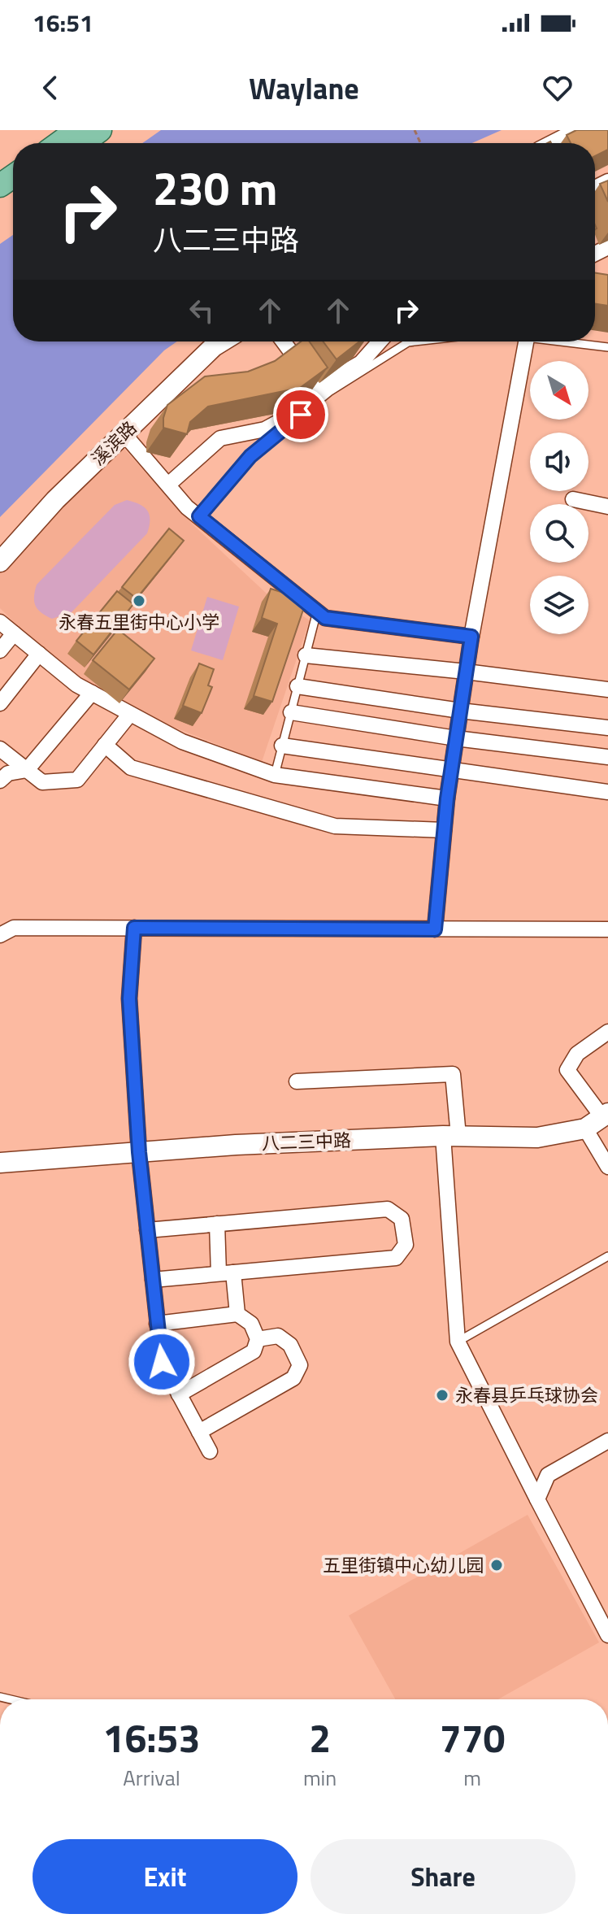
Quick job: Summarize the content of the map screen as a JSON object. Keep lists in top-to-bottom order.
{
  "streets": {
    "main road": ["溪滨路", "八二三中路"]
  },
  "places": ["永春五里街中心小学", "永春县乒乓球协会", "五里街镇中心幼儿园"],
  "north": "bottom right",
  "page": {
    "status": "16:51",
    "header": "Waylane",
    "turn": ["230 m", "八二三中路"],
    "eta": [
      "16:53",
      "Arrival",
      "2",
      "min",
      "770",
      "m"
    ],
    "buttons": ["Exit", "Share"]
  }
}
